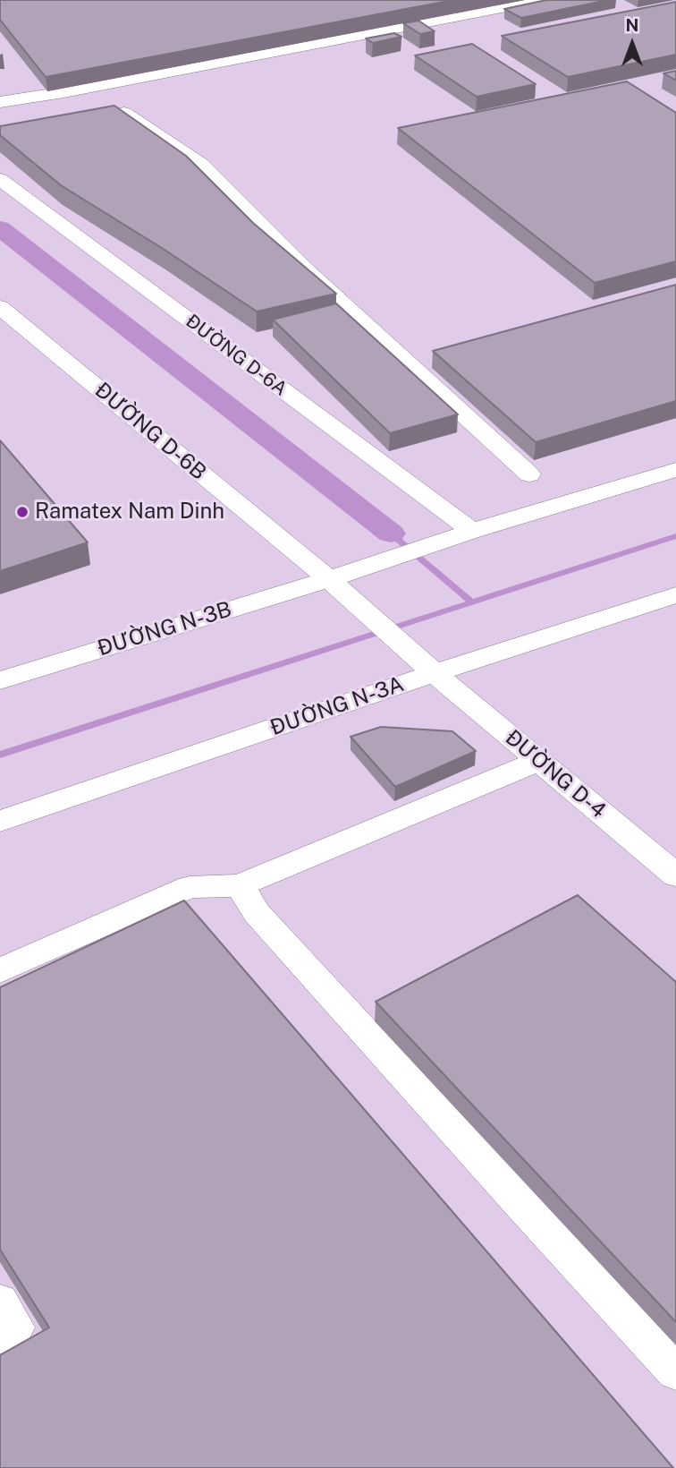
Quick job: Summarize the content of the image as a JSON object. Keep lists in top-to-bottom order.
{
  "streets": {
    "street": [
      "ĐƯỜNG D-6A",
      "ĐƯỜNG D-6B",
      "ĐƯỜNG N-3B",
      "ĐƯỜNG N-3A",
      "ĐƯỜNG D-4"
    ]
  },
  "crossings": [
    ["ĐƯỜNG D-6A", "ĐƯỜNG N-3B"],
    ["ĐƯỜNG D-6B", "ĐƯỜNG N-3B"],
    ["ĐƯỜNG D-6B", "ĐƯỜNG D-4"],
    ["ĐƯỜNG N-3A", "ĐƯỜNG D-4"]
  ],
  "places": ["Ramatex Nam Dinh"],
  "north": "top"
}
